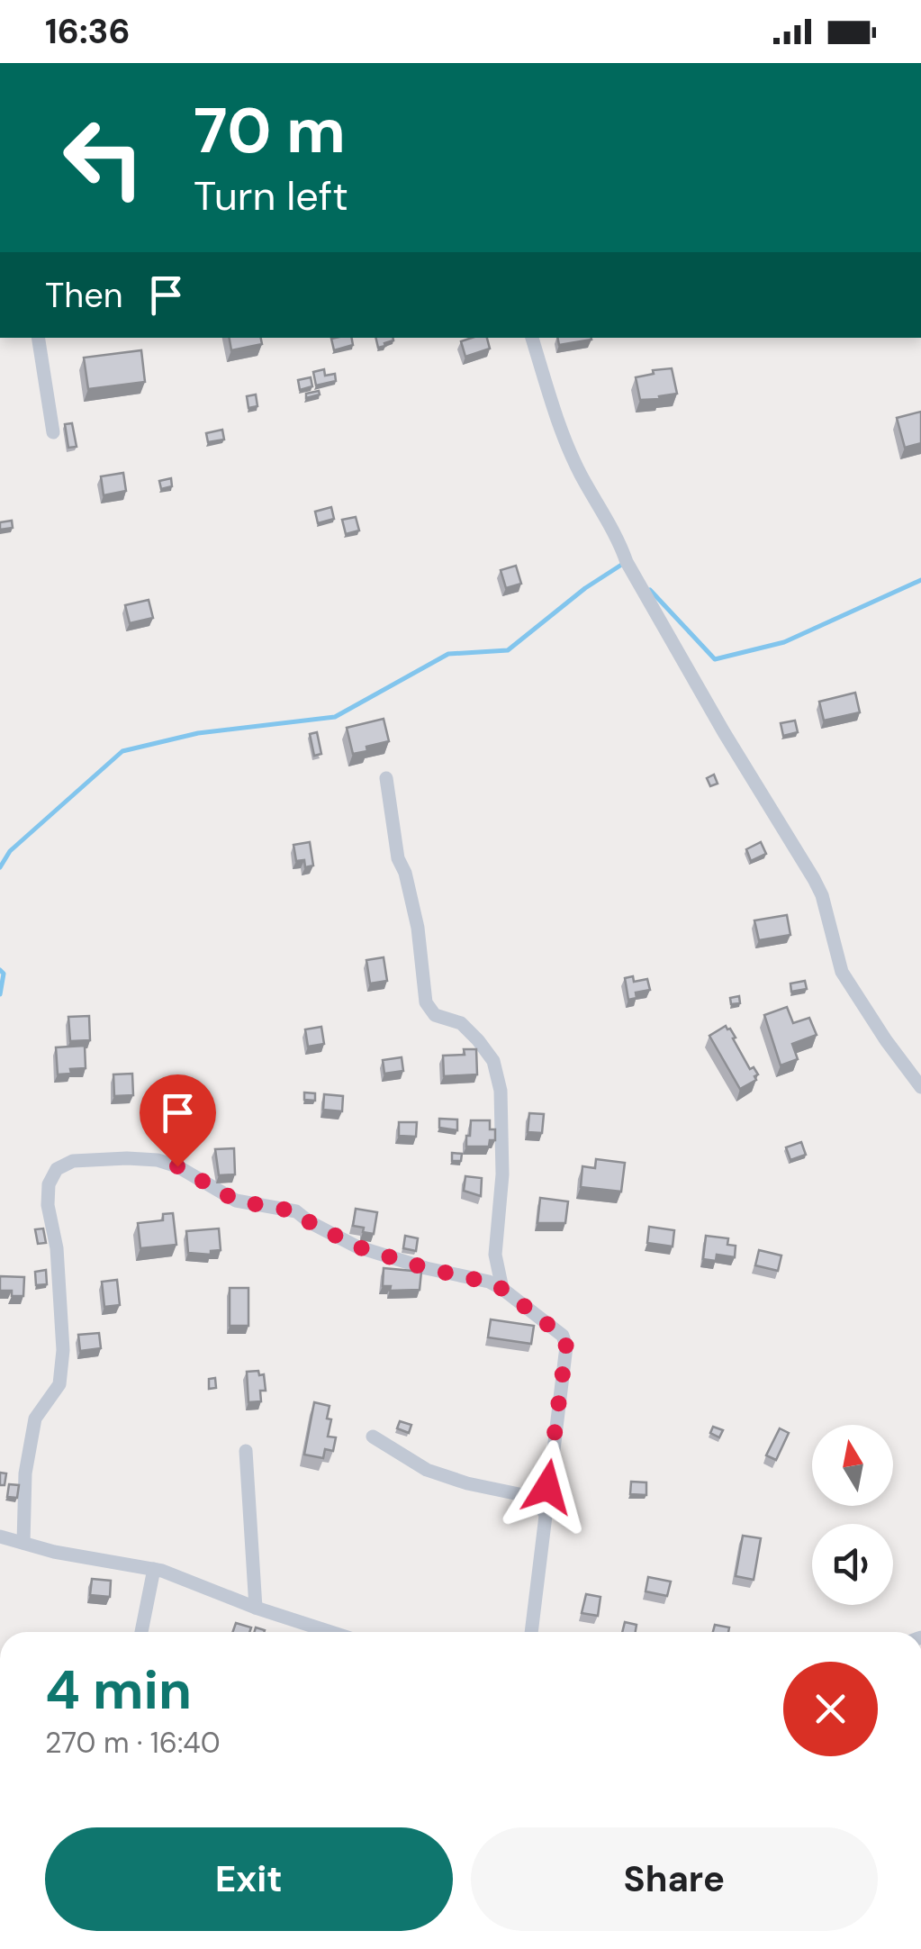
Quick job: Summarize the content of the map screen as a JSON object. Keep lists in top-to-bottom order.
{
  "north": "top",
  "page": {
    "status": "16:36",
    "turn": ["70 m", "Turn left"],
    "then": "Then",
    "heading": ["4 min", "270 m · 16:40"],
    "buttons": ["Exit", "Share"]
  }
}
